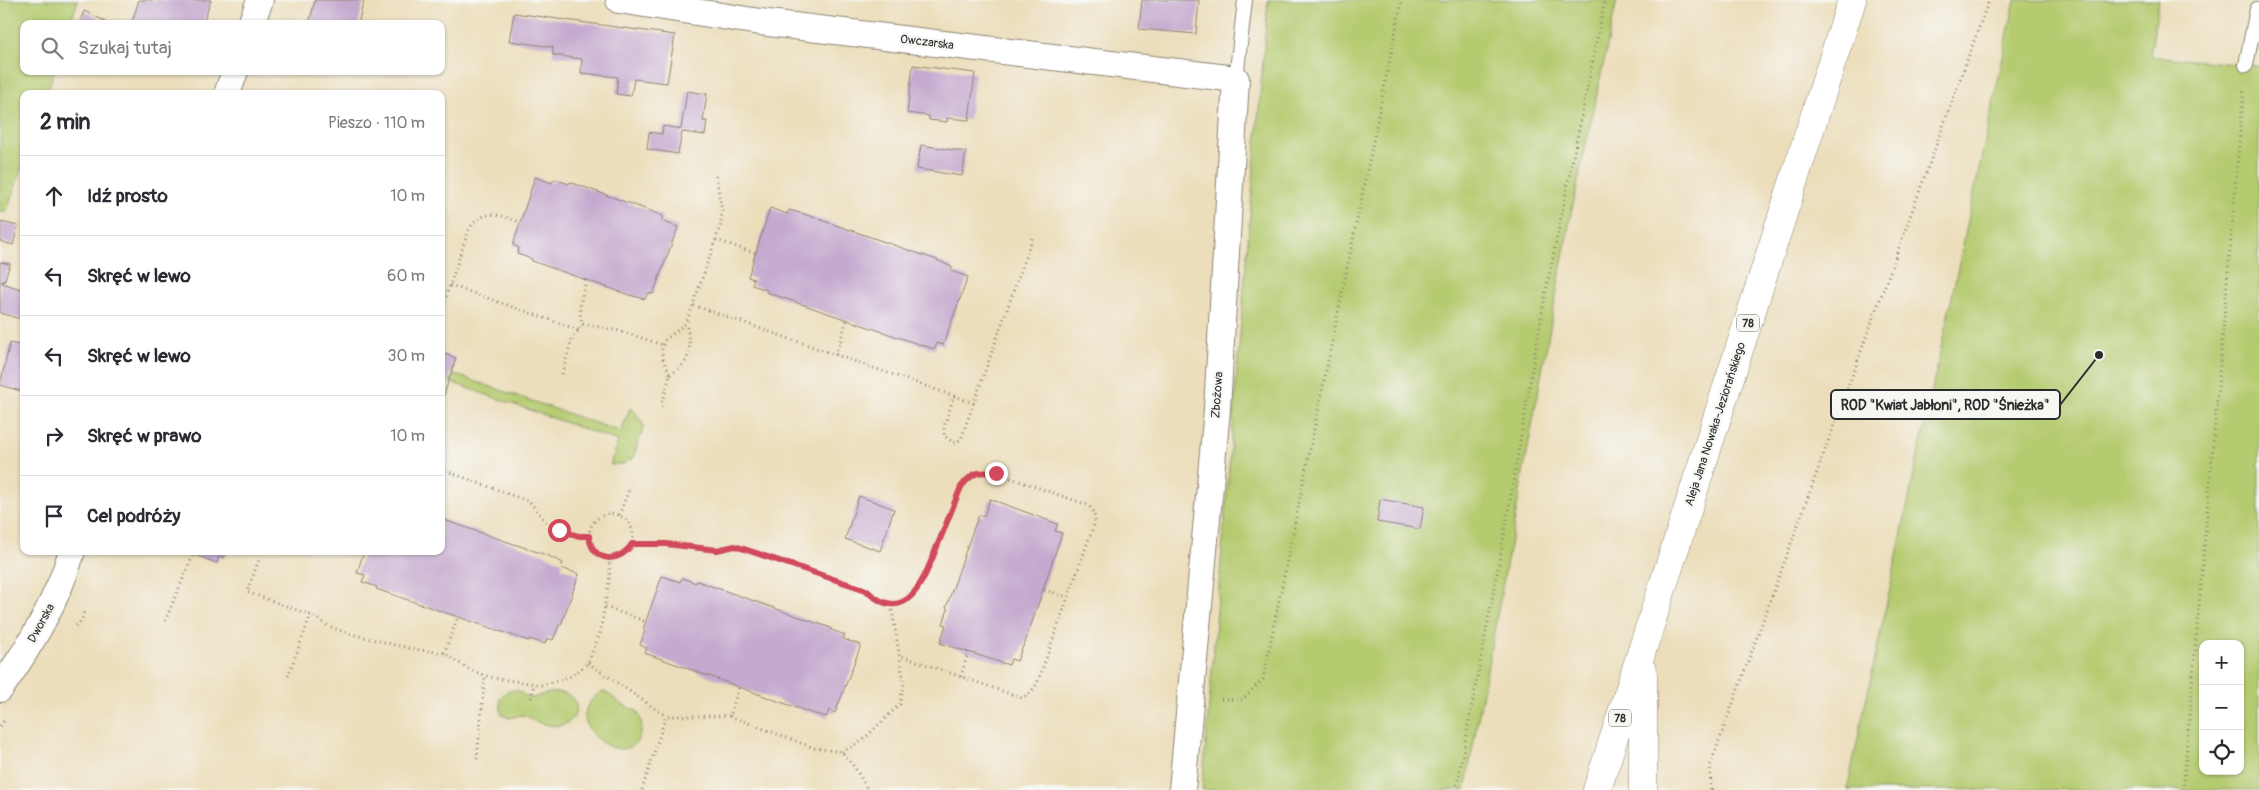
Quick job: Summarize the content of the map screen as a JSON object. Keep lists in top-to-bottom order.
{
  "streets": {
    "main road": ["78", "Aleja Jana Nowaka-Jeziorańskiego"],
    "street": ["Owczarska", "Zbożowa", "Dworska"]
  },
  "crossings": [
    ["Owczarska", "Zbożowa"]
  ],
  "places": ["ROD \"Kwiat Jabłoni\", ROD \"Śnieżka\""],
  "page": {
    "search": "Szukaj tutaj",
    "heading": ["2 min", "Pieszo · 110 m"],
    "list": [
      ["Idź prosto", "10 m"],
      ["Skręć w lewo", "60 m"],
      ["Skręć w lewo", "30 m"],
      ["Skręć w prawo", "10 m"],
      "Cel podróży"
    ],
    "map_buttons": ["+", "−"]
  }
}
